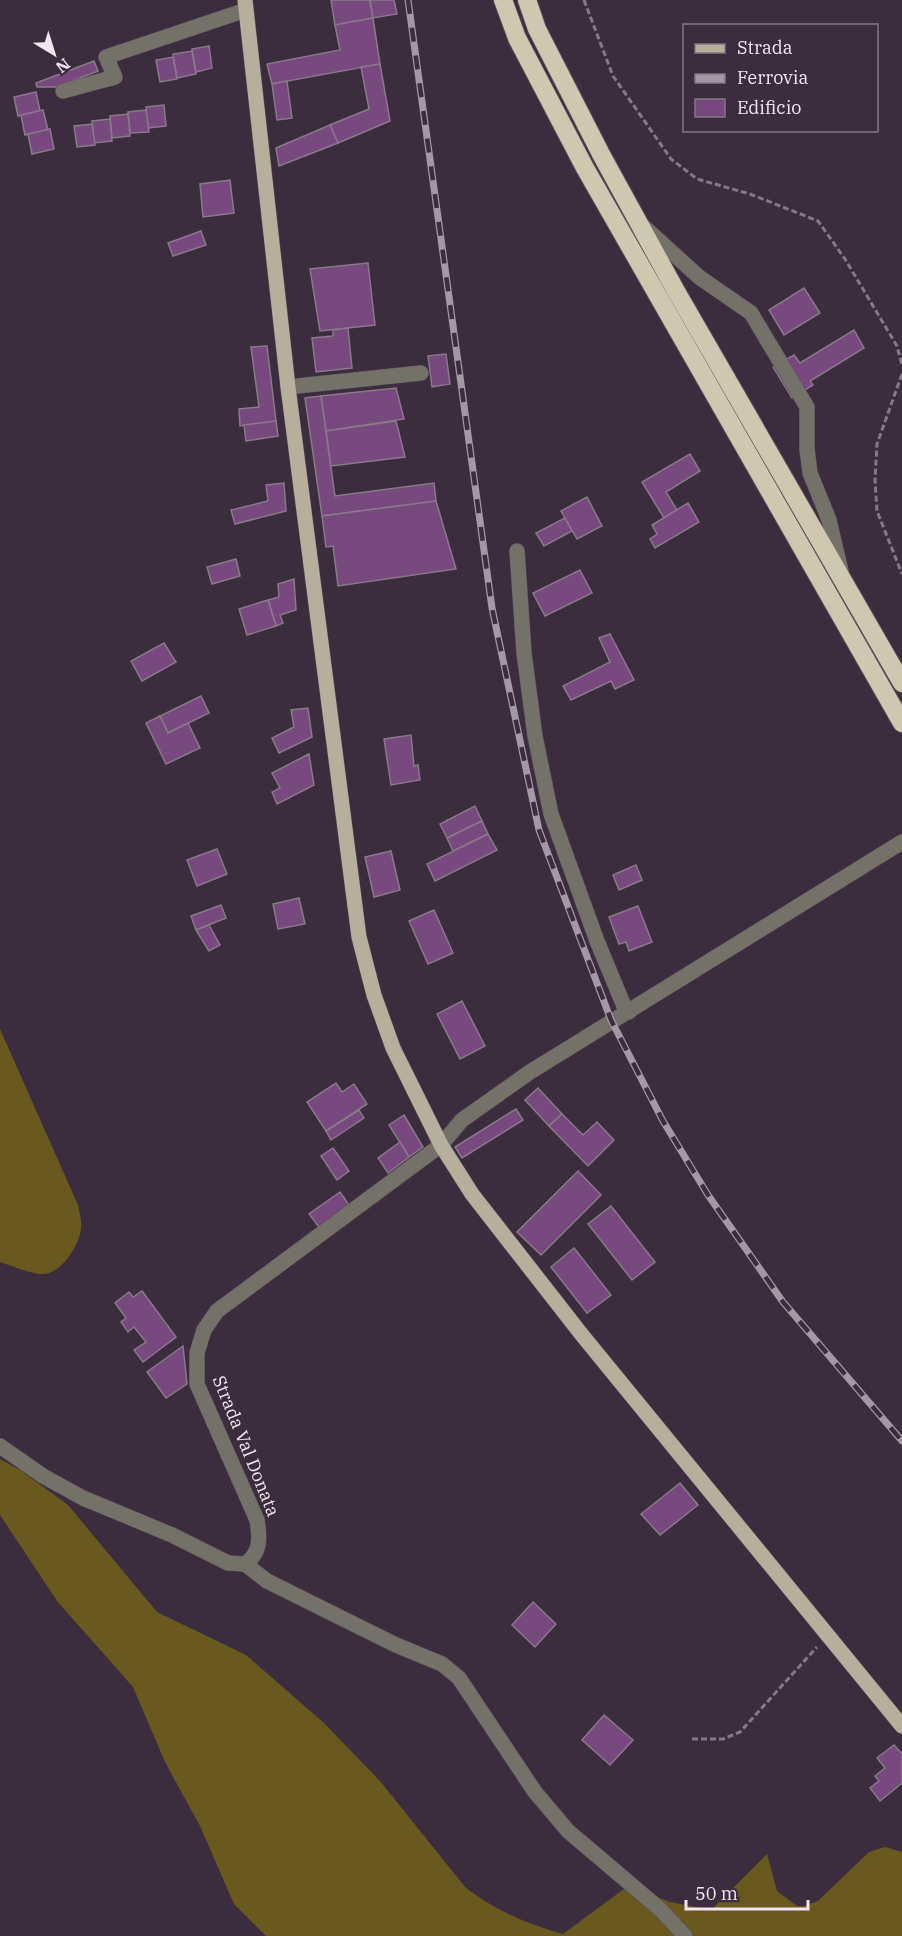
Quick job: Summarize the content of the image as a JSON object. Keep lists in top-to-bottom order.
{
  "streets": {
    "street": ["Strada Val Donata"]
  },
  "legend": ["Strada", "Ferrovia", "Edificio"],
  "scale_bar": "50 m",
  "north": "bottom right"
}
